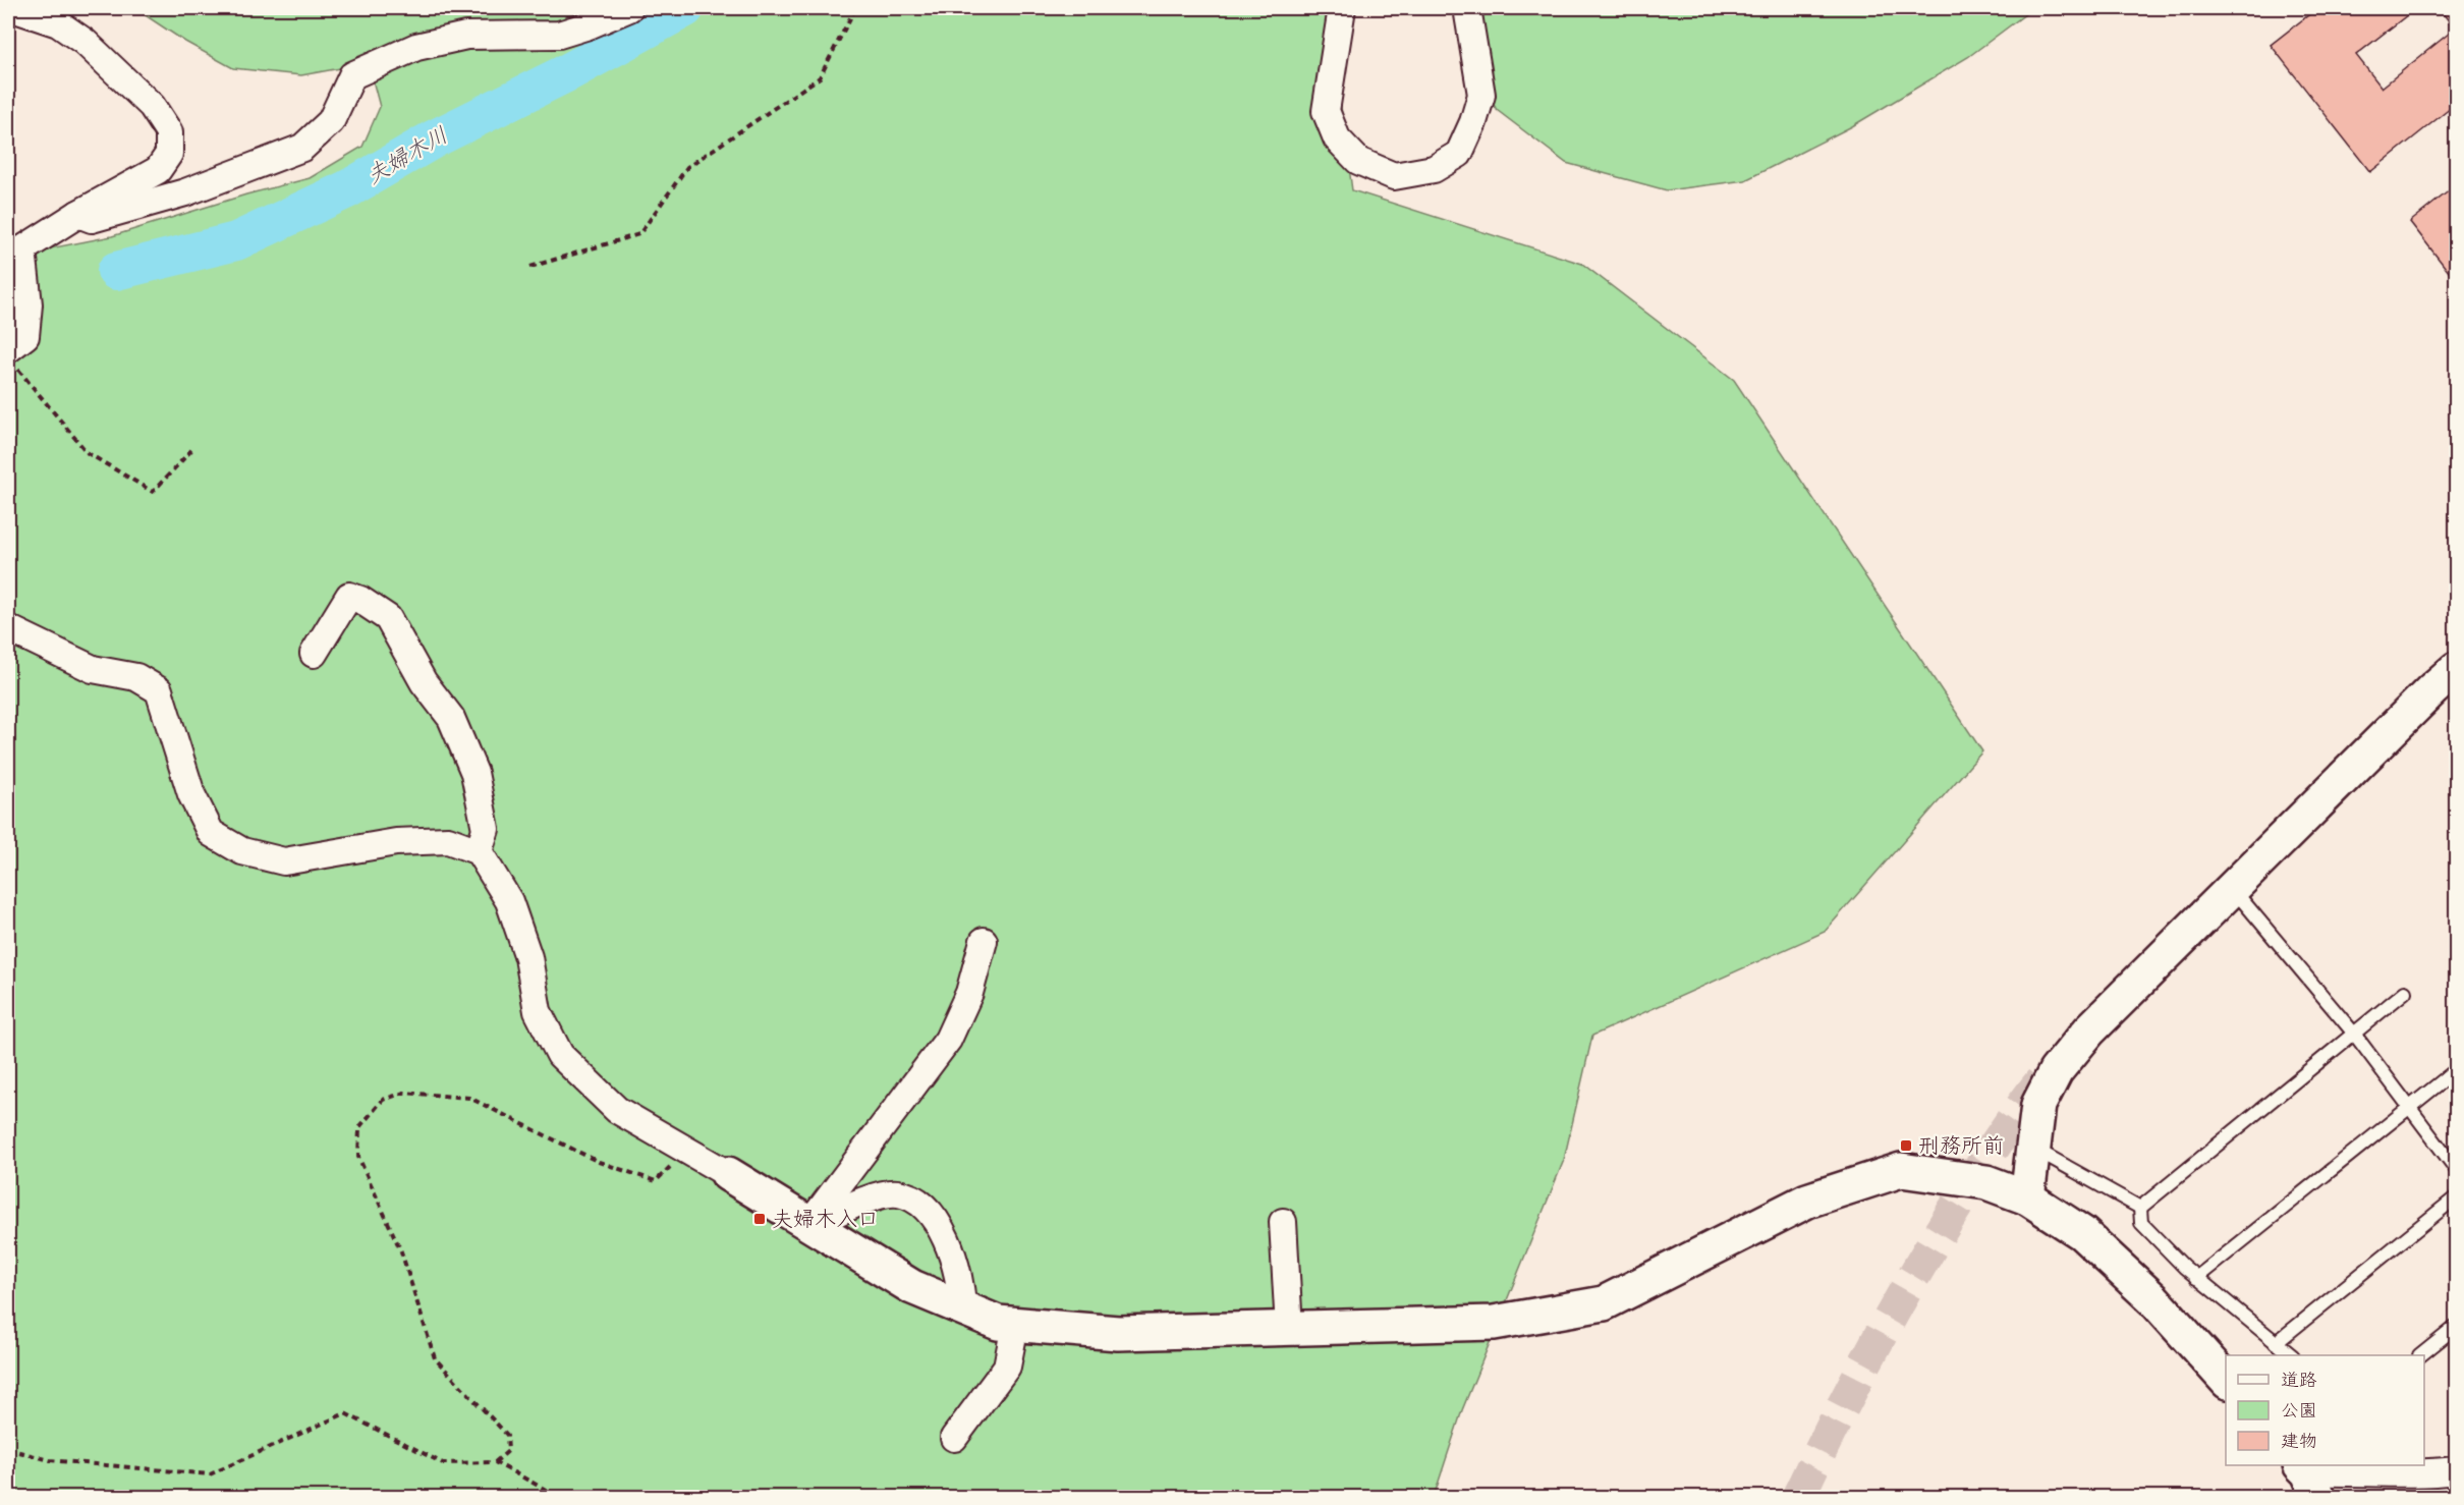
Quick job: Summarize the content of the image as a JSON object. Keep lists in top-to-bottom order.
{
  "water": ["夫婦木川"],
  "places": {
    "transit": ["刑務所前", "夫婦木入口"]
  },
  "legend": ["道路", "公園", "建物"]
}
